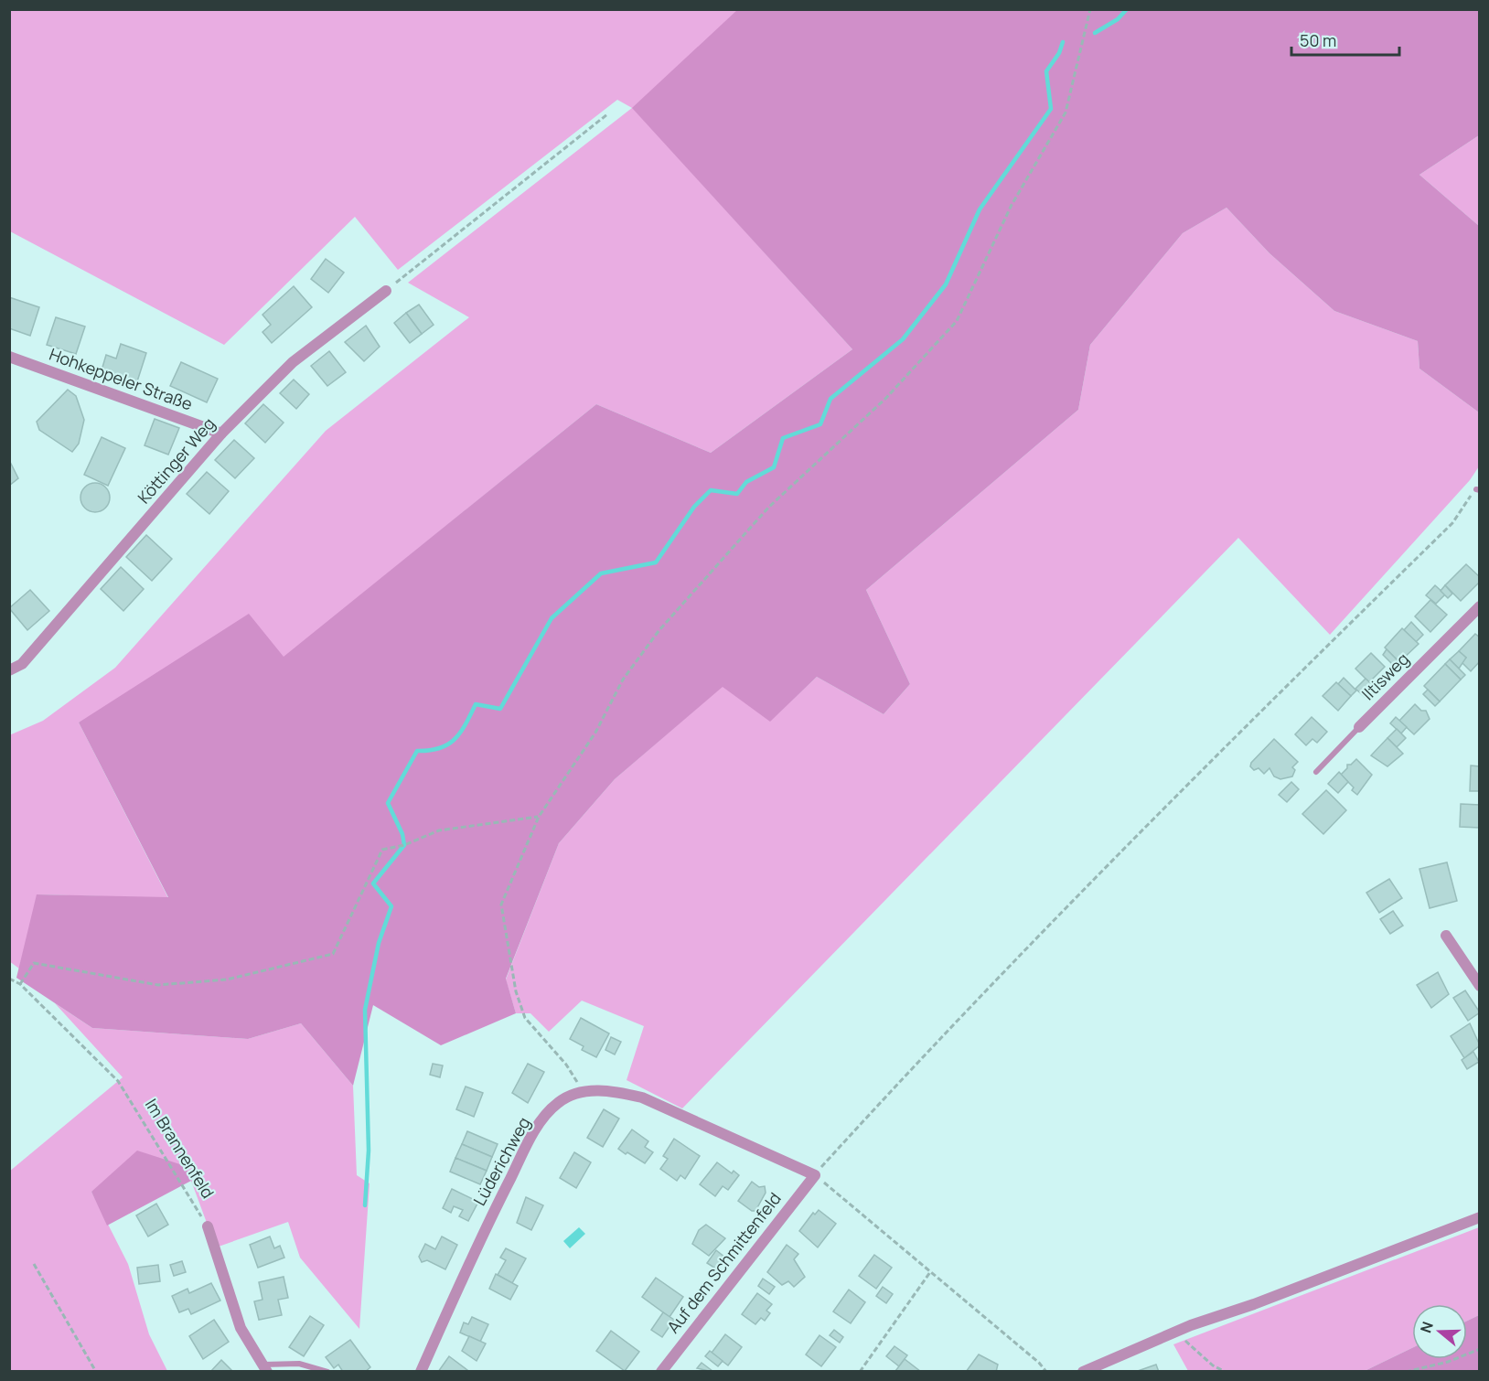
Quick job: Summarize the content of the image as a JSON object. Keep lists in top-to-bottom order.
{
  "streets": {
    "street": [
      "Hohkeppeler Straße",
      "Köttinger Weg",
      "Iltisweg",
      "Lüderichweg",
      "Auf dem Schmittenfeld"
    ],
    "path": ["Im Brannenfeld"]
  },
  "crossings": [
    ["Hohkeppeler Straße", "Köttinger Weg"],
    ["Lüderichweg", "Auf dem Schmittenfeld"]
  ],
  "scale_bar": "50 m",
  "north": "left"
}
